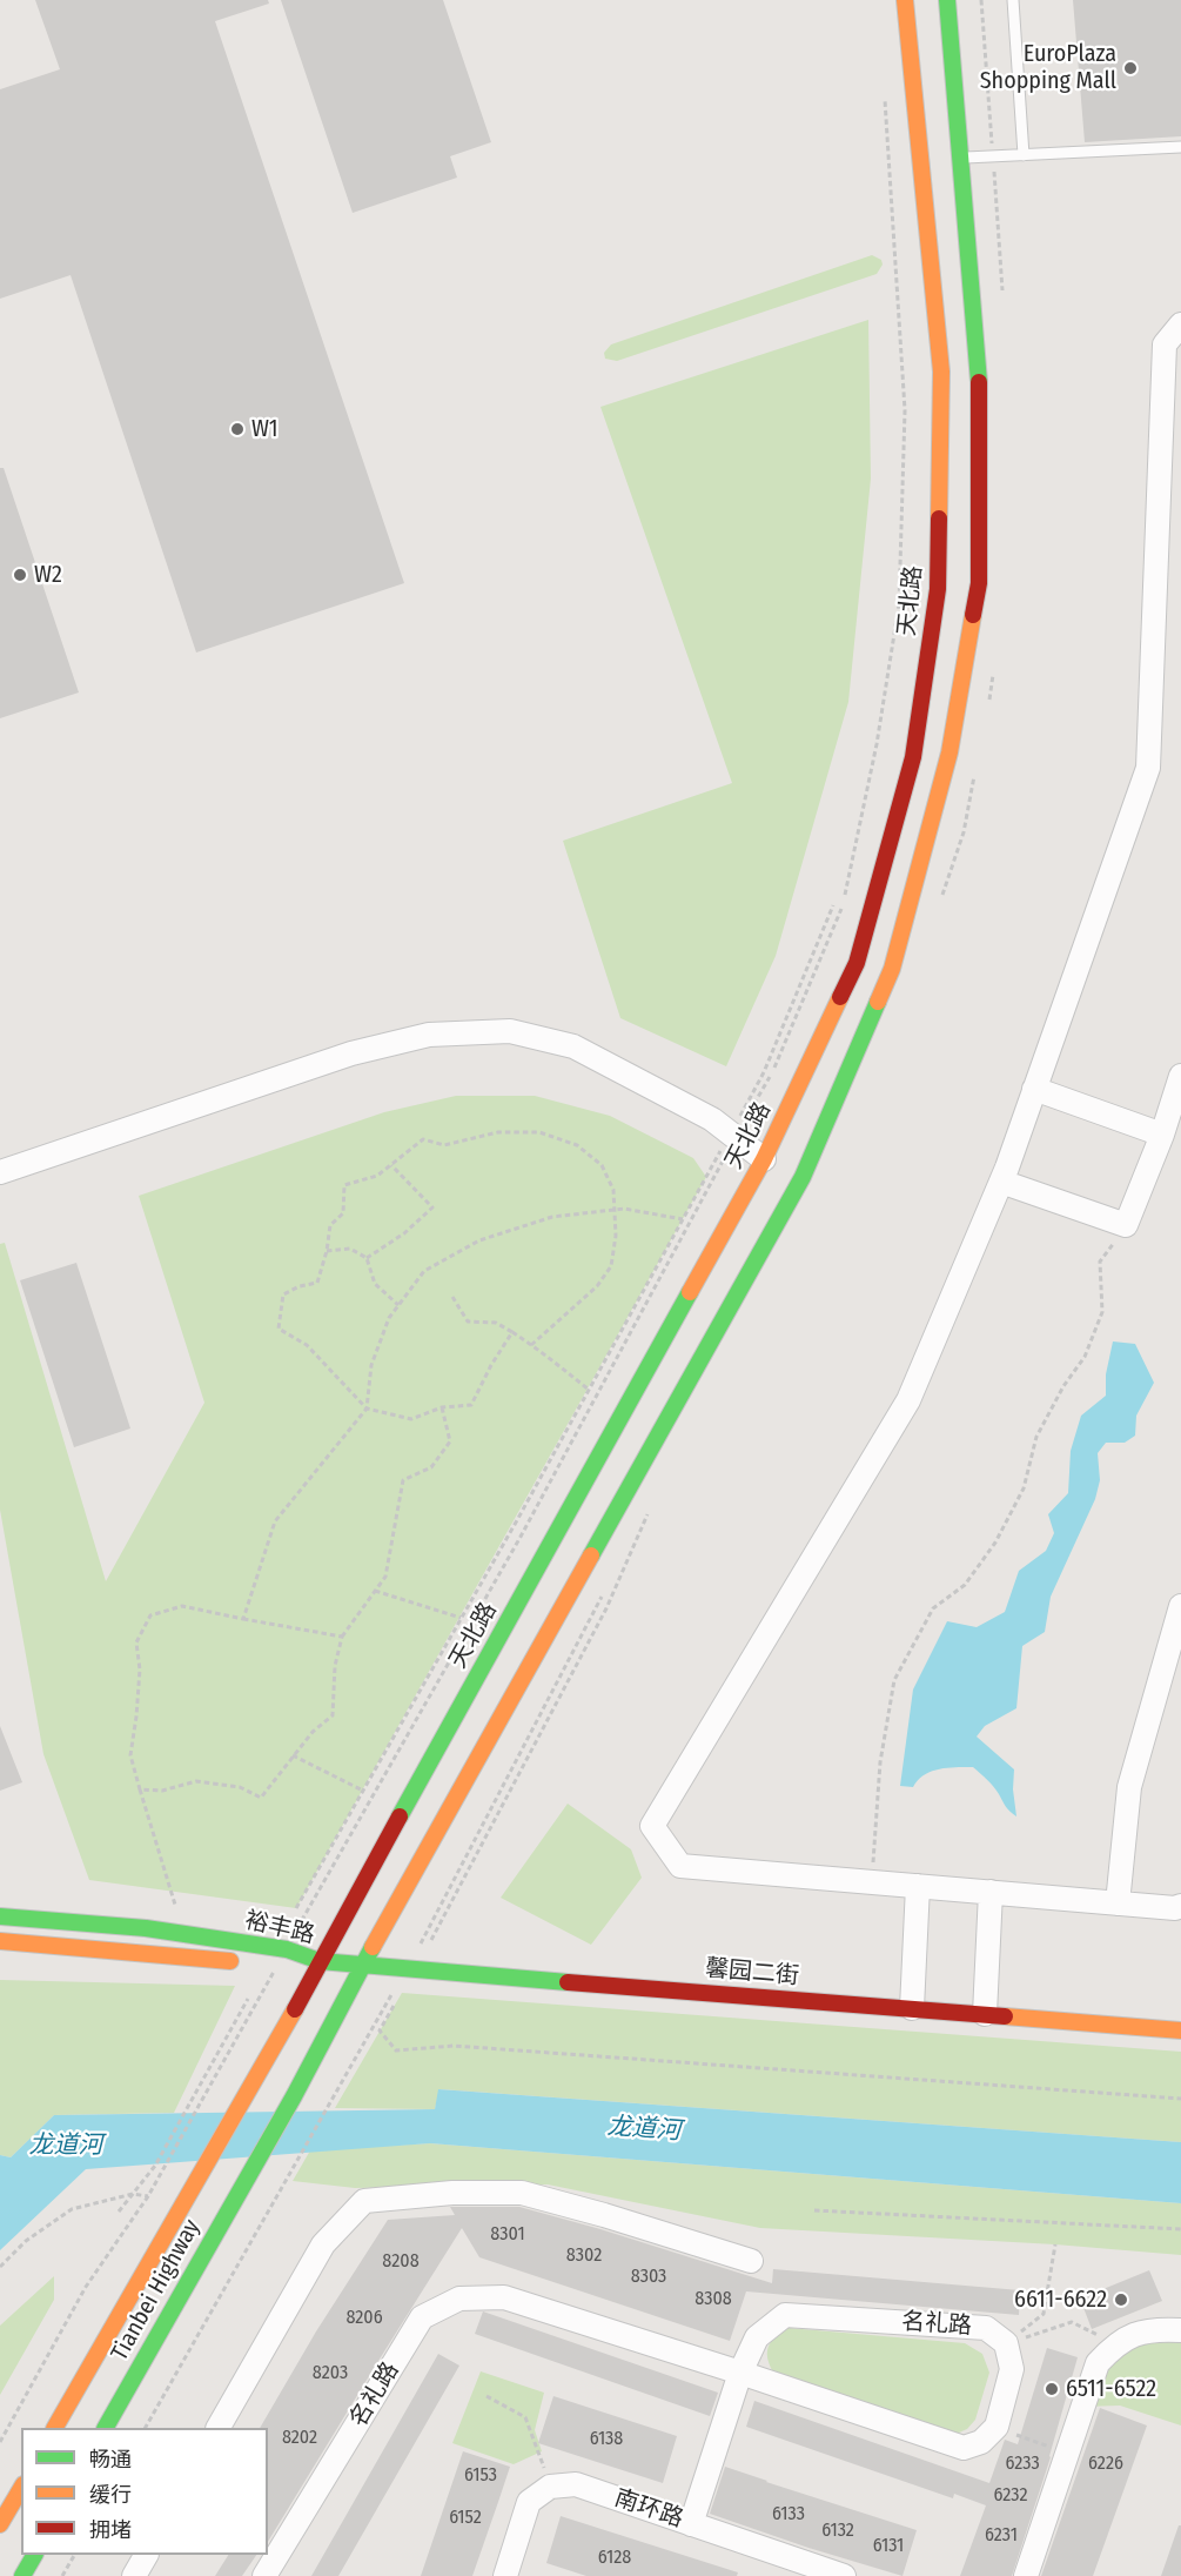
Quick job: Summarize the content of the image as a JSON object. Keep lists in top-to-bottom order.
{
  "streets": {
    "main road": [
      "天北路",
      "裕丰路",
      "馨园二街",
      "Tianbei Highway"
    ],
    "street": ["名礼路", "南环路"]
  },
  "crossings": [
    ["天北路", "裕丰路"],
    ["天北路", "馨园二街"],
    ["天北路", "Tianbei Highway"],
    ["裕丰路", "馨园二街"],
    ["馨园二街", "Tianbei Highway"],
    ["名礼路", "南环路"]
  ],
  "water": ["龙道河"],
  "places": [
    "EuroPlaza Shopping Mall",
    "W1",
    "W2",
    "6611-6622",
    "6511-6522"
  ],
  "house_numbers": [
    "8301",
    "8302",
    "8208",
    "8303",
    "8308",
    "8206",
    "8203",
    "8202",
    "6138",
    "6233",
    "6226",
    "6153",
    "6232",
    "6133",
    "6152",
    "6132",
    "6231",
    "6131",
    "6128"
  ],
  "legend": ["畅通", "缓行", "拥堵"]
}
